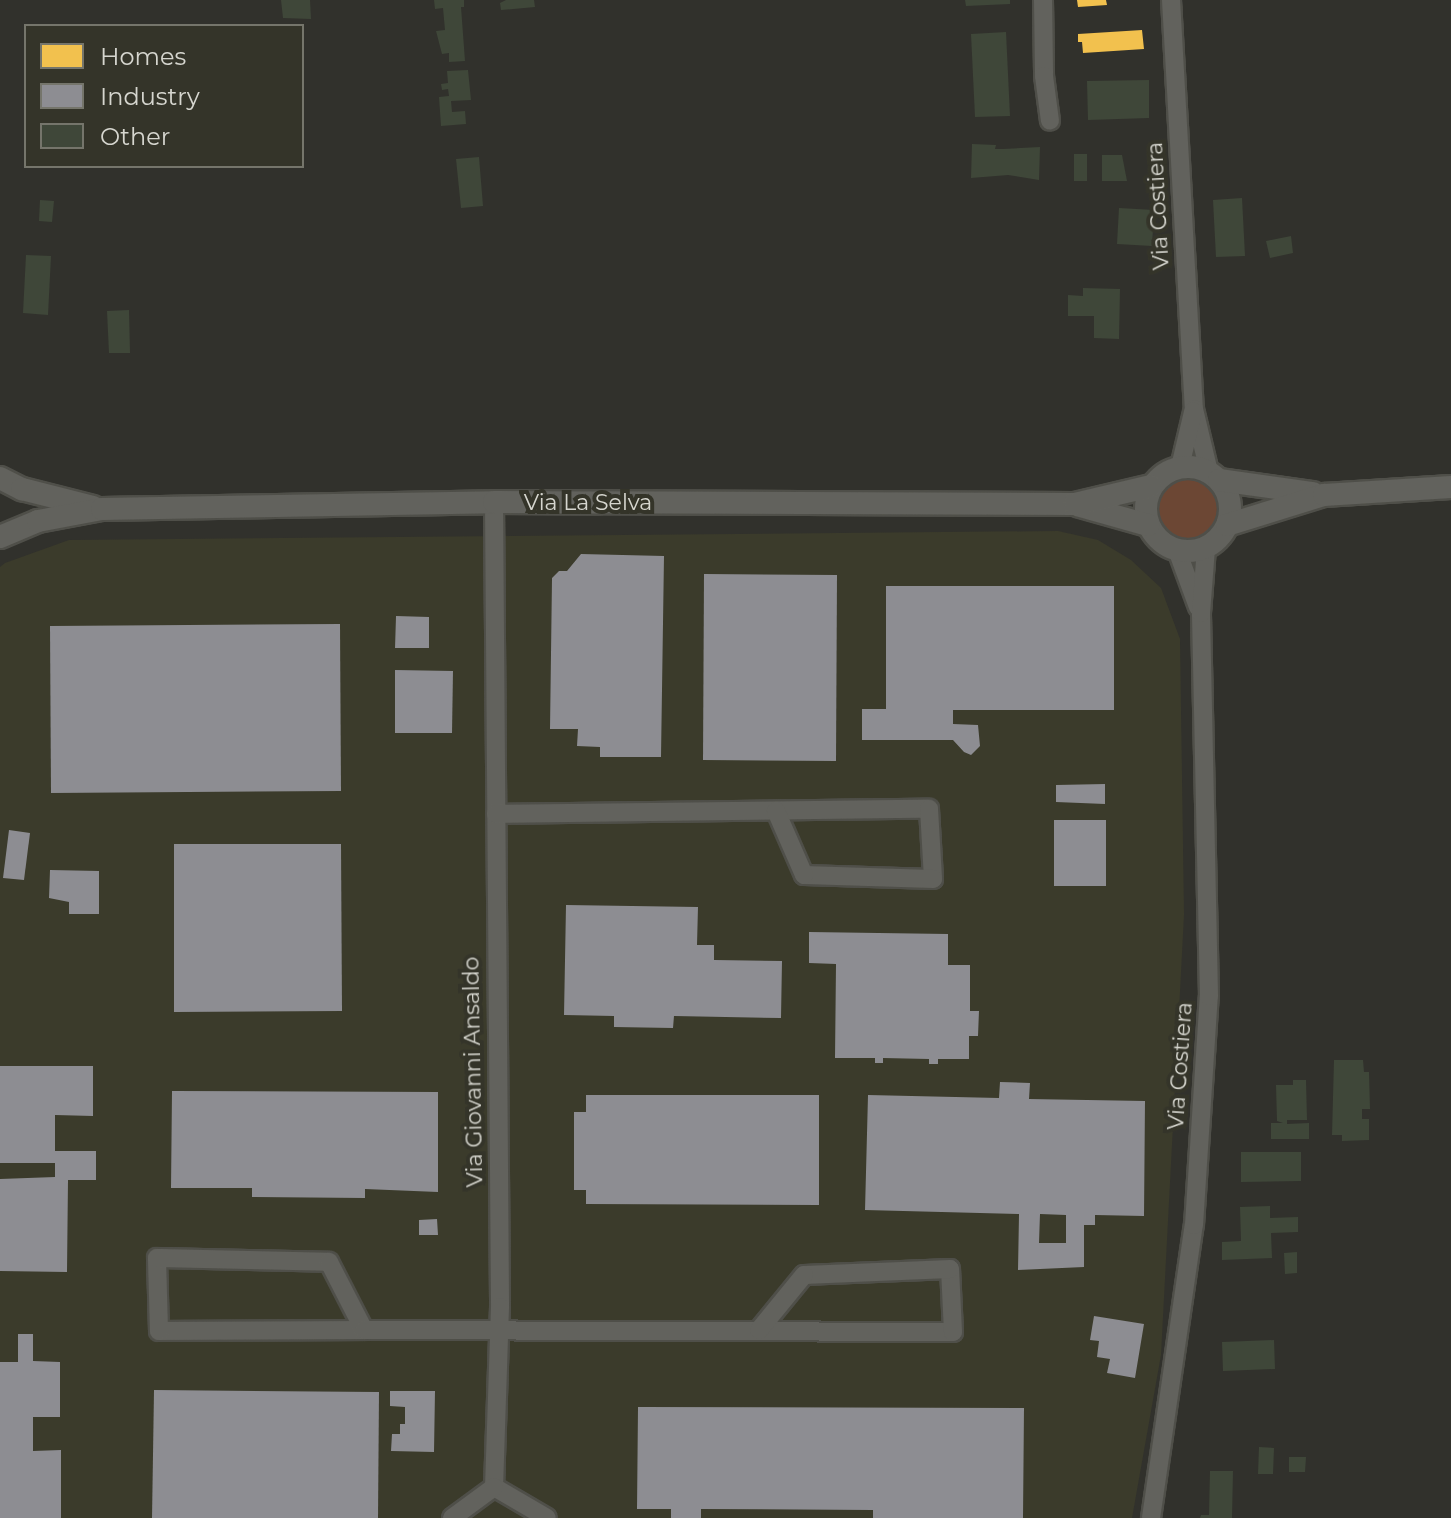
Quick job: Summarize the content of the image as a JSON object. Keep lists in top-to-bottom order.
{
  "streets": {
    "street": ["Via Costiera", "Via La Selva", "Via Giovanni Ansaldo"]
  },
  "crossings": [
    ["Via Costiera", "Via La Selva"],
    ["Via La Selva", "Via Giovanni Ansaldo"]
  ],
  "legend": ["Homes", "Industry", "Other"]
}
